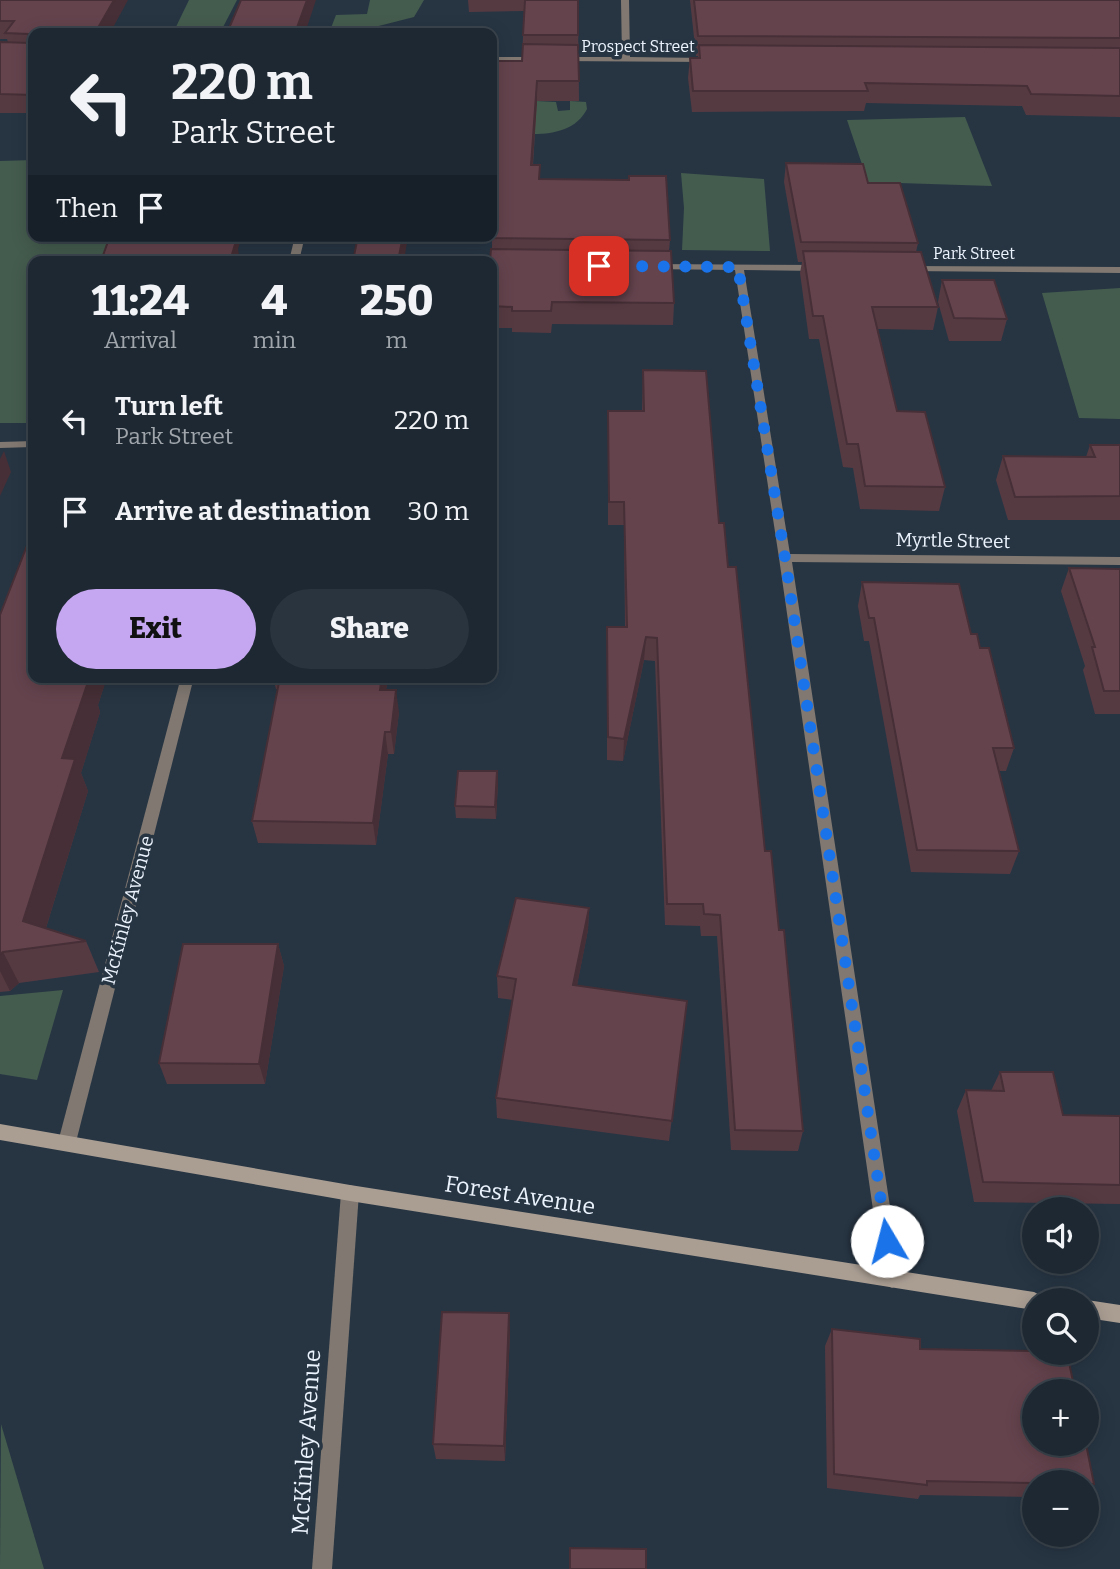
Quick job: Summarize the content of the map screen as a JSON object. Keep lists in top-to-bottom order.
{
  "streets": {
    "main road": ["Forest Avenue"],
    "street": [
      "Prospect Street",
      "Park Street",
      "Myrtle Street",
      "McKinley Avenue"
    ]
  },
  "crossings": [
    ["McKinley Avenue", "Forest Avenue"]
  ],
  "page": {
    "turn": ["220 m", "Park Street"],
    "then": "Then",
    "eta": [
      "11:24",
      "Arrival",
      "4",
      "min",
      "250",
      "m"
    ],
    "list": [
      {
        "name": "Turn left",
        "note": "Park Street",
        "value": "220 m"
      },
      {
        "name": "Arrive at destination",
        "value": "30 m"
      }
    ],
    "buttons": ["Exit", "Share"],
    "map_buttons": ["+", "−"]
  }
}
